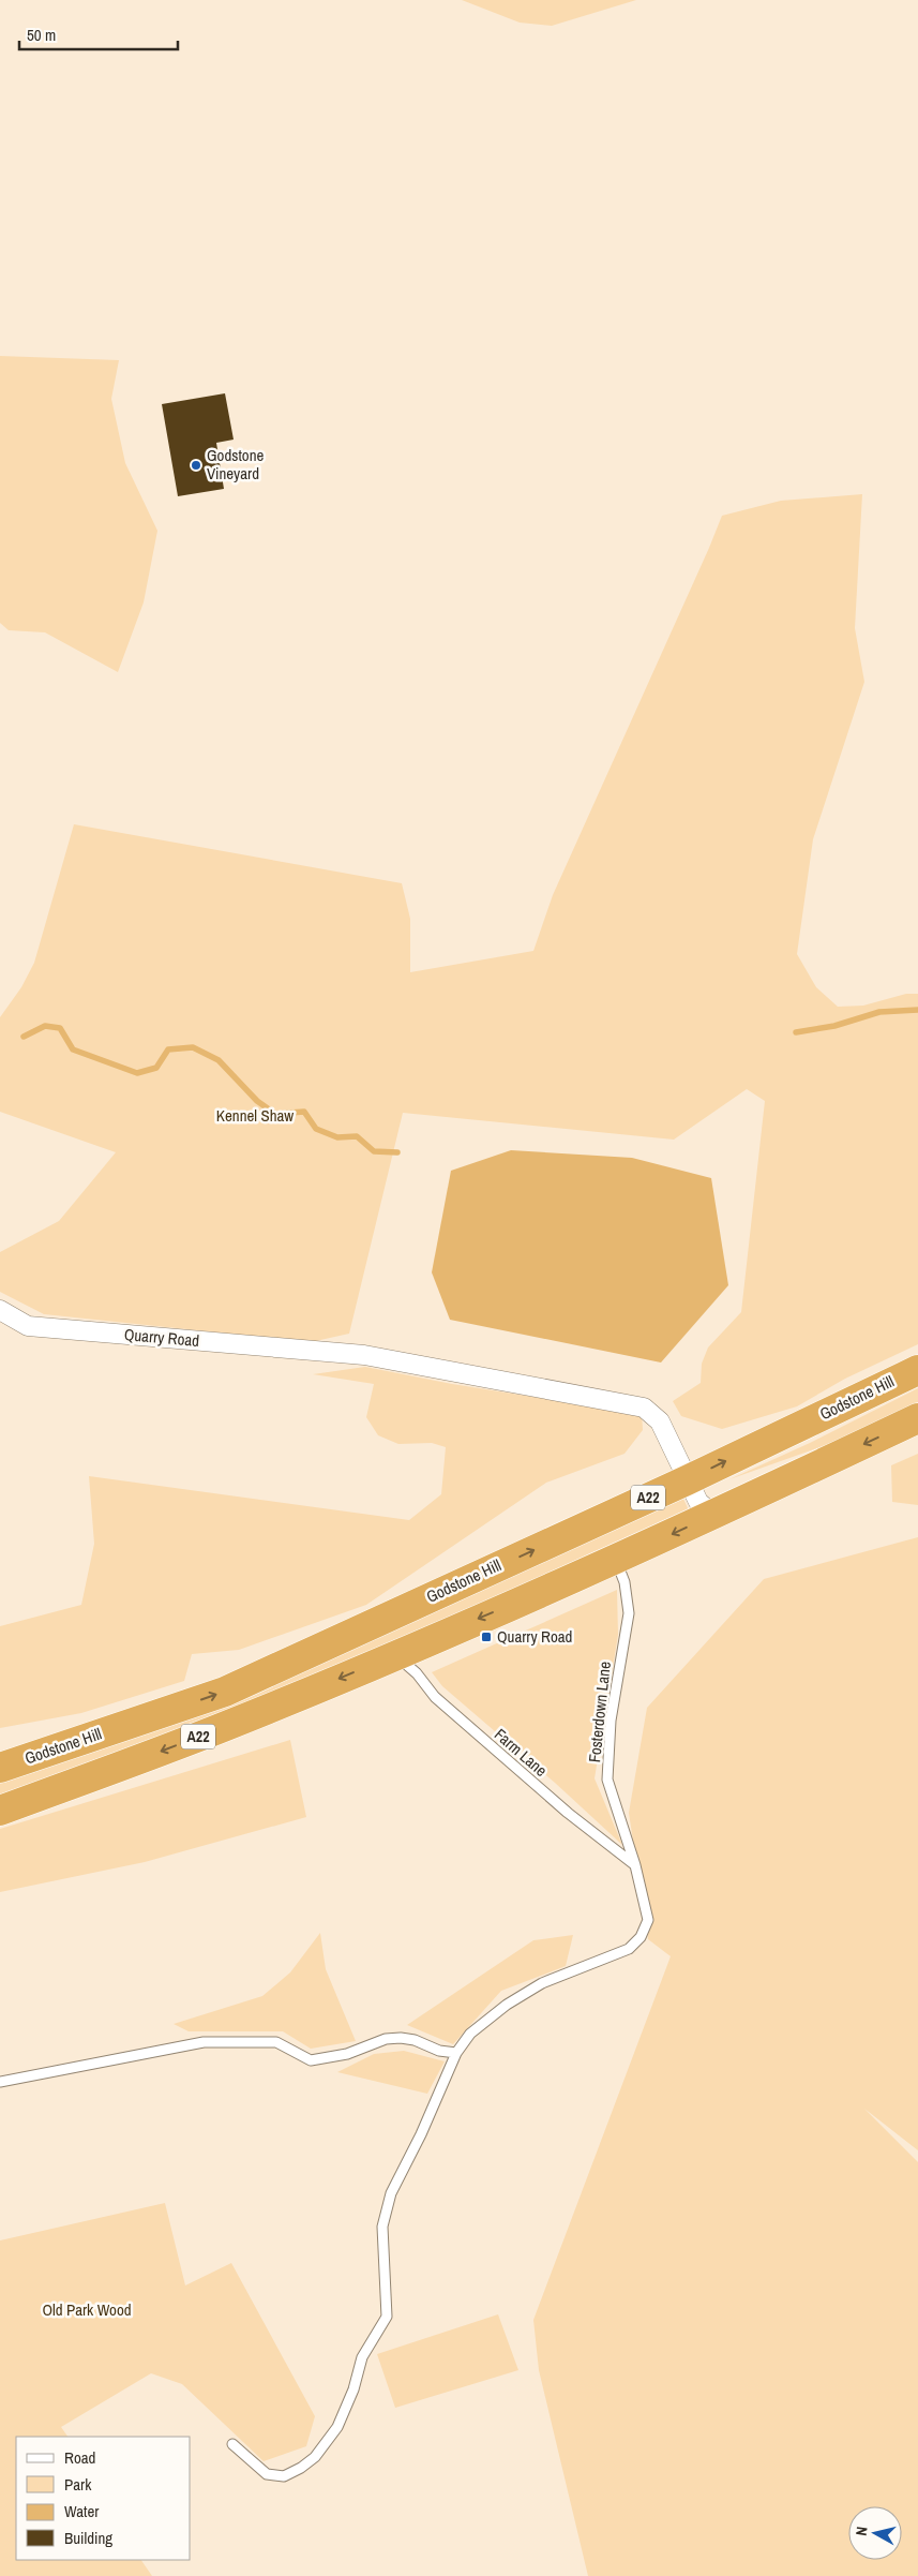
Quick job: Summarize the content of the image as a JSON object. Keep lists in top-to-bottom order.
{
  "streets": {
    "highway": ["Godstone Hill", "A22"],
    "street": ["Quarry Road"],
    "lane": ["Fosterdown Lane", "Farm Lane"]
  },
  "crossings": [
    ["Quarry Road", "Godstone Hill"],
    ["Quarry Road", "A22"],
    ["A22", "Fosterdown Lane"],
    ["A22", "Farm Lane"],
    ["Fosterdown Lane", "Farm Lane"]
  ],
  "parks": ["Kennel Shaw", "Old Park Wood"],
  "places": {
    "other": ["Godstone Vineyard"],
    "transit": ["Quarry Road"]
  },
  "legend": [
    "Road",
    "Park",
    "Water",
    "Building"
  ],
  "scale_bar": "50 m",
  "north": "left"
}
